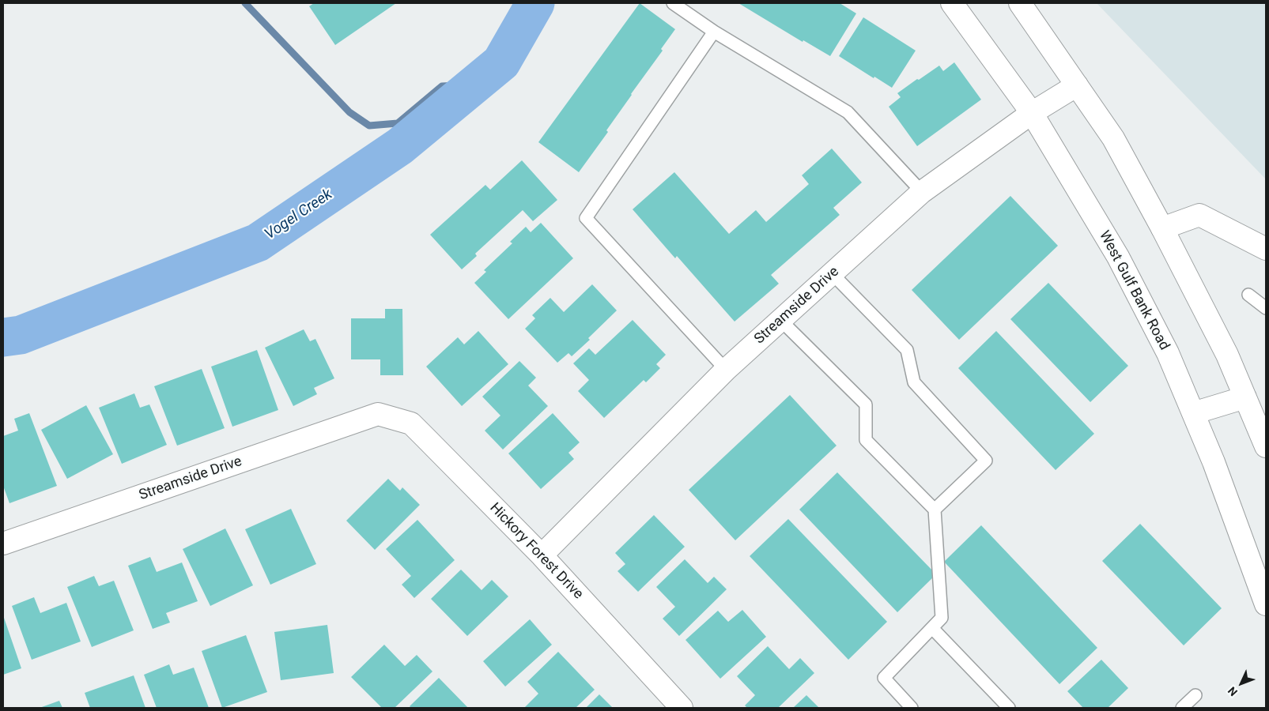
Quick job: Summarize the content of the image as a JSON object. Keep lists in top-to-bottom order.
{
  "streets": {
    "street": ["West Gulf Bank Road", "Streamside Drive", "Hickory Forest Drive"]
  },
  "crossings": [
    ["West Gulf Bank Road", "Streamside Drive"],
    ["Streamside Drive", "Hickory Forest Drive"]
  ],
  "water": ["Vogel Creek"],
  "north": "bottom left"
}
